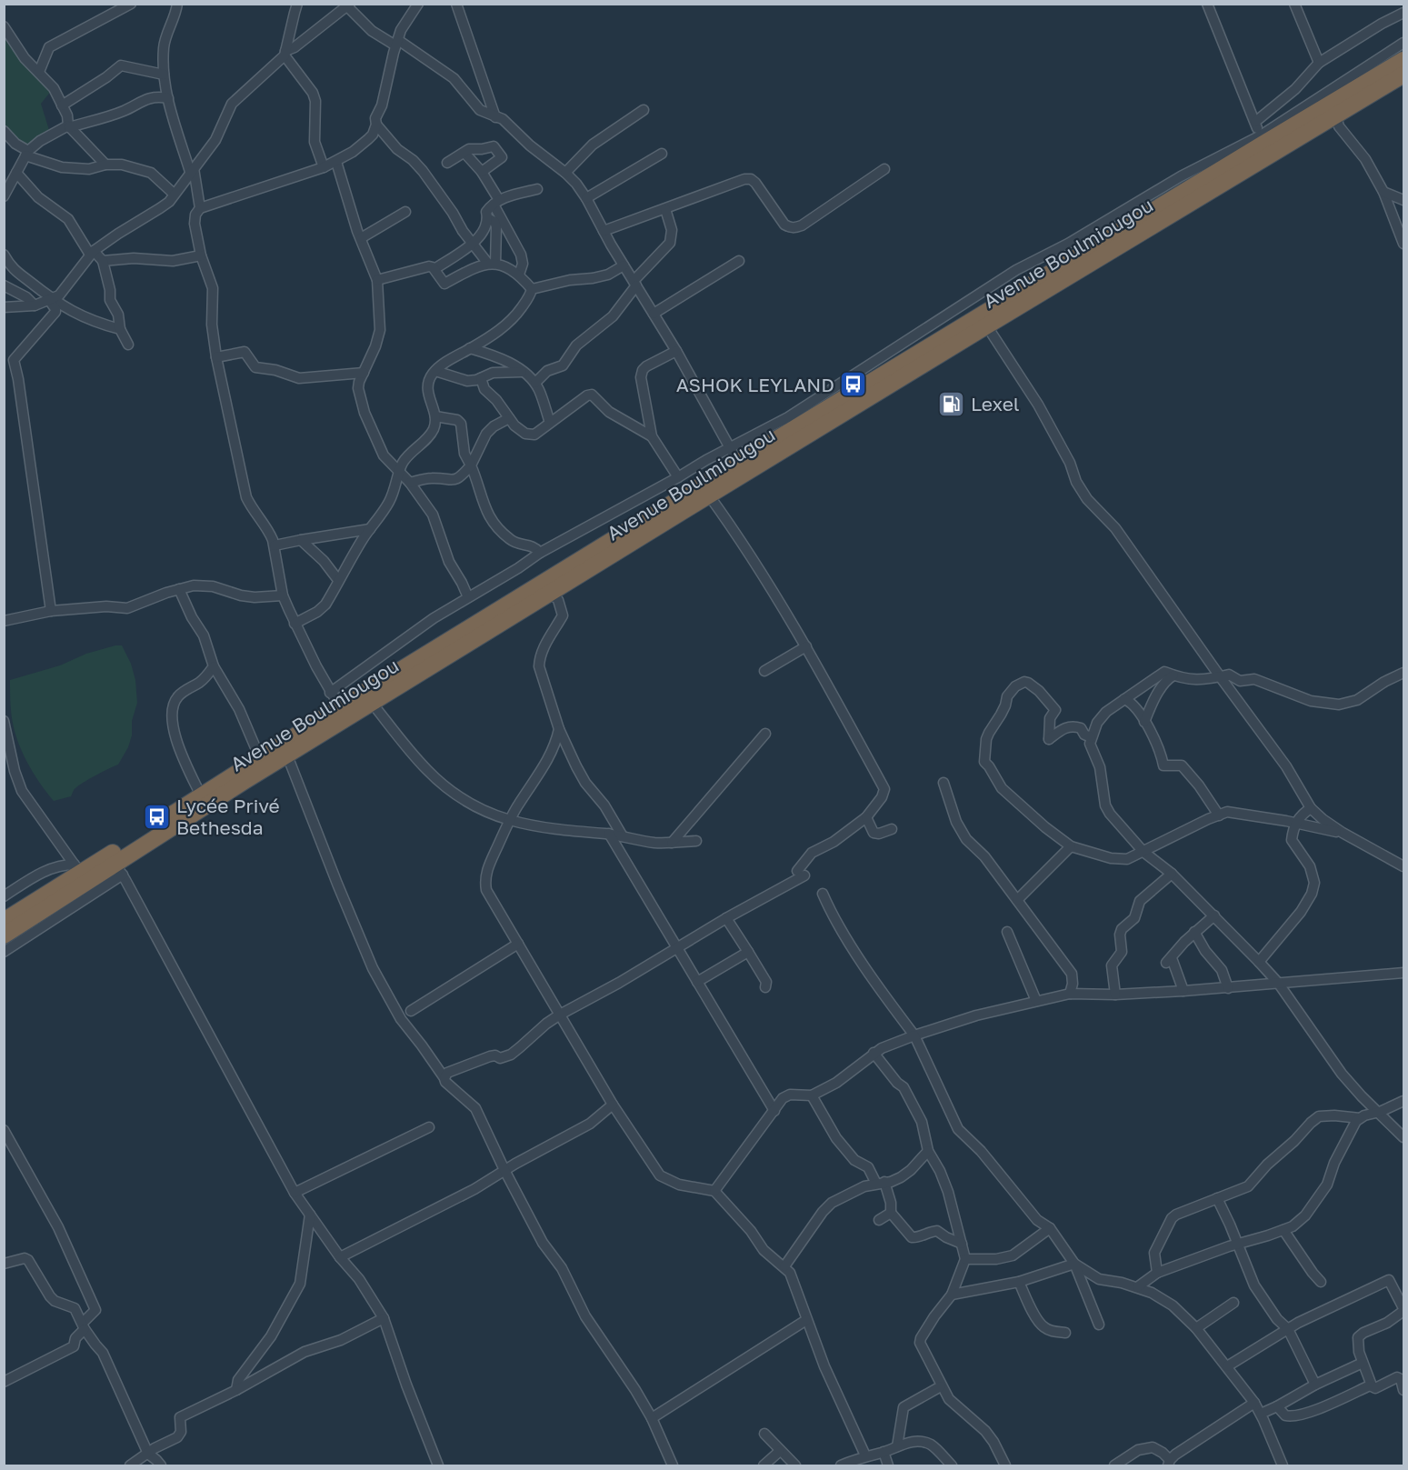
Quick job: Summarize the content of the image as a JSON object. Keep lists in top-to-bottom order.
{
  "streets": {
    "highway": ["Avenue Boulmiougou"]
  },
  "places": {
    "bus stop": ["ASHOK LEYLAND", "Lycée Privé Bethesda"],
    "fuel station": ["Lexel"]
  }
}
